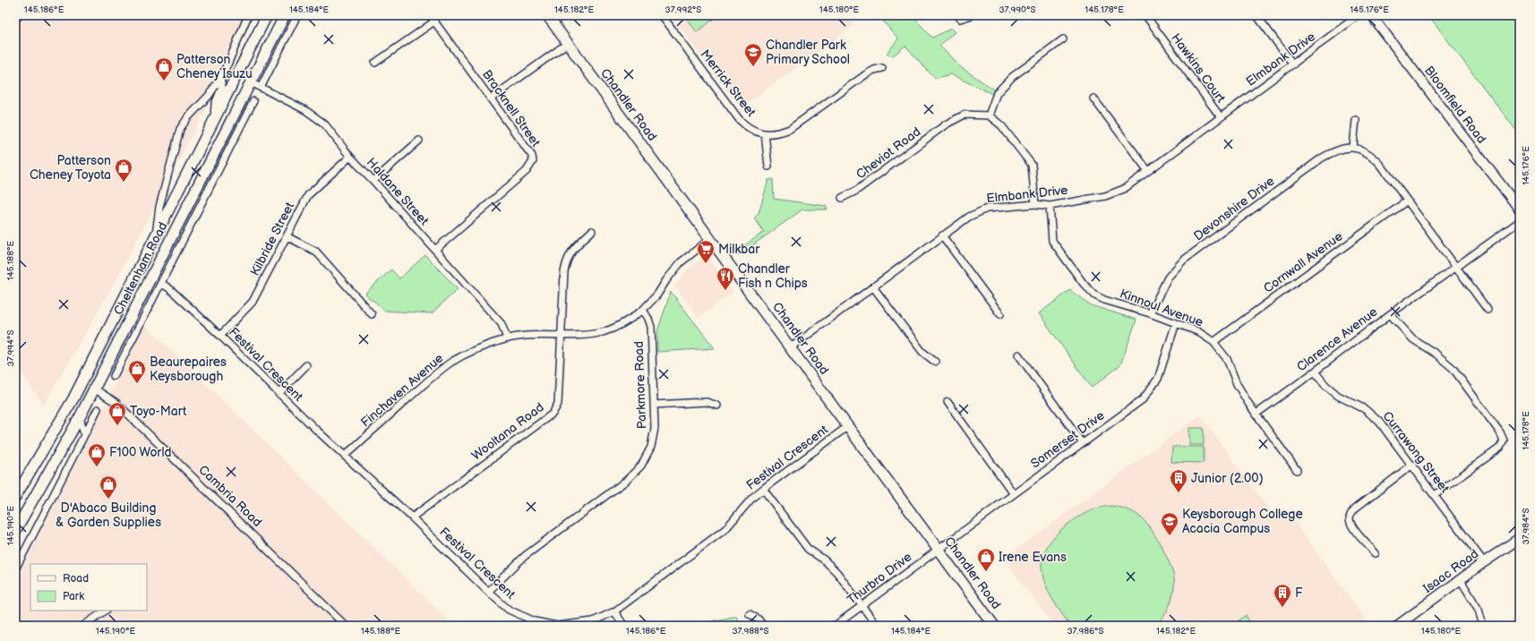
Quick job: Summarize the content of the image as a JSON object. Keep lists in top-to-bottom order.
{
  "streets": {
    "main road": ["Chandler Road", "Cheltenham Road"],
    "street": [
      "Elmbank Drive",
      "Hawkins Court",
      "Merrick Street",
      "Bloomfield Road",
      "Bracknell Street",
      "Cheviot Road",
      "Haldane Street",
      "Devonshire Drive",
      "Kilbride Street",
      "Cornwall Avenue",
      "Kinnoul Avenue",
      "Clarence Avenue",
      "Festival Crescent",
      "Parkmore Road",
      "Finchaven Avenue",
      "Wooltana Road",
      "Somerset Drive",
      "Currawong Street",
      "Cambria Road",
      "Isaac Road",
      "Thurbro Drive"
    ]
  },
  "crossings": [
    ["Elmbank Drive", "Hawkins Court"],
    ["Elmbank Drive", "Chandler Road"],
    ["Elmbank Drive", "Kinnoul Avenue"],
    ["Chandler Road", "Festival Crescent"],
    ["Chandler Road", "Somerset Drive"],
    ["Chandler Road", "Thurbro Drive"],
    ["Bracknell Street", "Haldane Street"],
    ["Haldane Street", "Kilbride Street"],
    ["Haldane Street", "Cheltenham Road"],
    ["Haldane Street", "Finchaven Avenue"],
    ["Devonshire Drive", "Kinnoul Avenue"],
    ["Kilbride Street", "Festival Crescent"],
    ["Cornwall Avenue", "Kinnoul Avenue"],
    ["Cheltenham Road", "Festival Crescent"],
    ["Cheltenham Road", "Cambria Road"],
    ["Kinnoul Avenue", "Clarence Avenue"],
    ["Kinnoul Avenue", "Somerset Drive"],
    ["Clarence Avenue", "Currawong Street"],
    ["Festival Crescent", "Parkmore Road"],
    ["Festival Crescent", "Finchaven Avenue"],
    ["Festival Crescent", "Wooltana Road"],
    ["Parkmore Road", "Finchaven Avenue"],
    ["Finchaven Avenue", "Wooltana Road"],
    ["Somerset Drive", "Thurbro Drive"],
    ["Currawong Street", "Isaac Road"]
  ],
  "places": {
    "school or university": ["Chandler Park Primary School", "Keysborough College Acacia Campus"],
    "shop": [
      "Patterson Cheney Isuzu",
      "Patterson Cheney Toyota",
      "Beaurepaires Keysborough",
      "Toyo-Mart",
      "F100 World",
      "D'Abaco Building & Garden Supplies",
      "Irene Evans"
    ],
    "supermarket": ["Milkbar"],
    "restaurant": ["Chandler Fish n Chips"],
    "building": ["Junior (2.00)", "F"]
  },
  "legend": ["Road", "Park"],
  "coordinates": [
    "145.186°E",
    "145.184°E",
    "145.182°E",
    "37.992°S",
    "145.180°E",
    "37.990°S",
    "145.178°E",
    "145.176°E",
    "145.188°E",
    "37.994°S",
    "145.190°E",
    "37.984°S",
    "37.988°S",
    "37.986°S"
  ]
}
